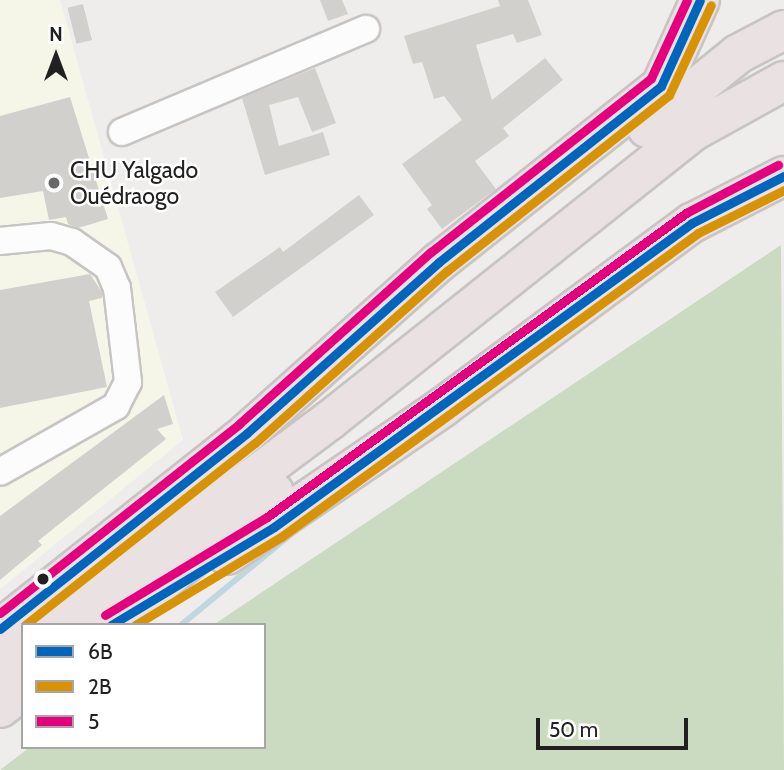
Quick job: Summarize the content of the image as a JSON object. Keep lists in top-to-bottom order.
{
  "places": ["CHU Yalgado Ouédraogo"],
  "lines": ["transit line 6B", "transit line 5", "transit line 2B"],
  "legend": ["6B", "2B", "5"],
  "scale_bar": "50 m",
  "north": "top"
}
